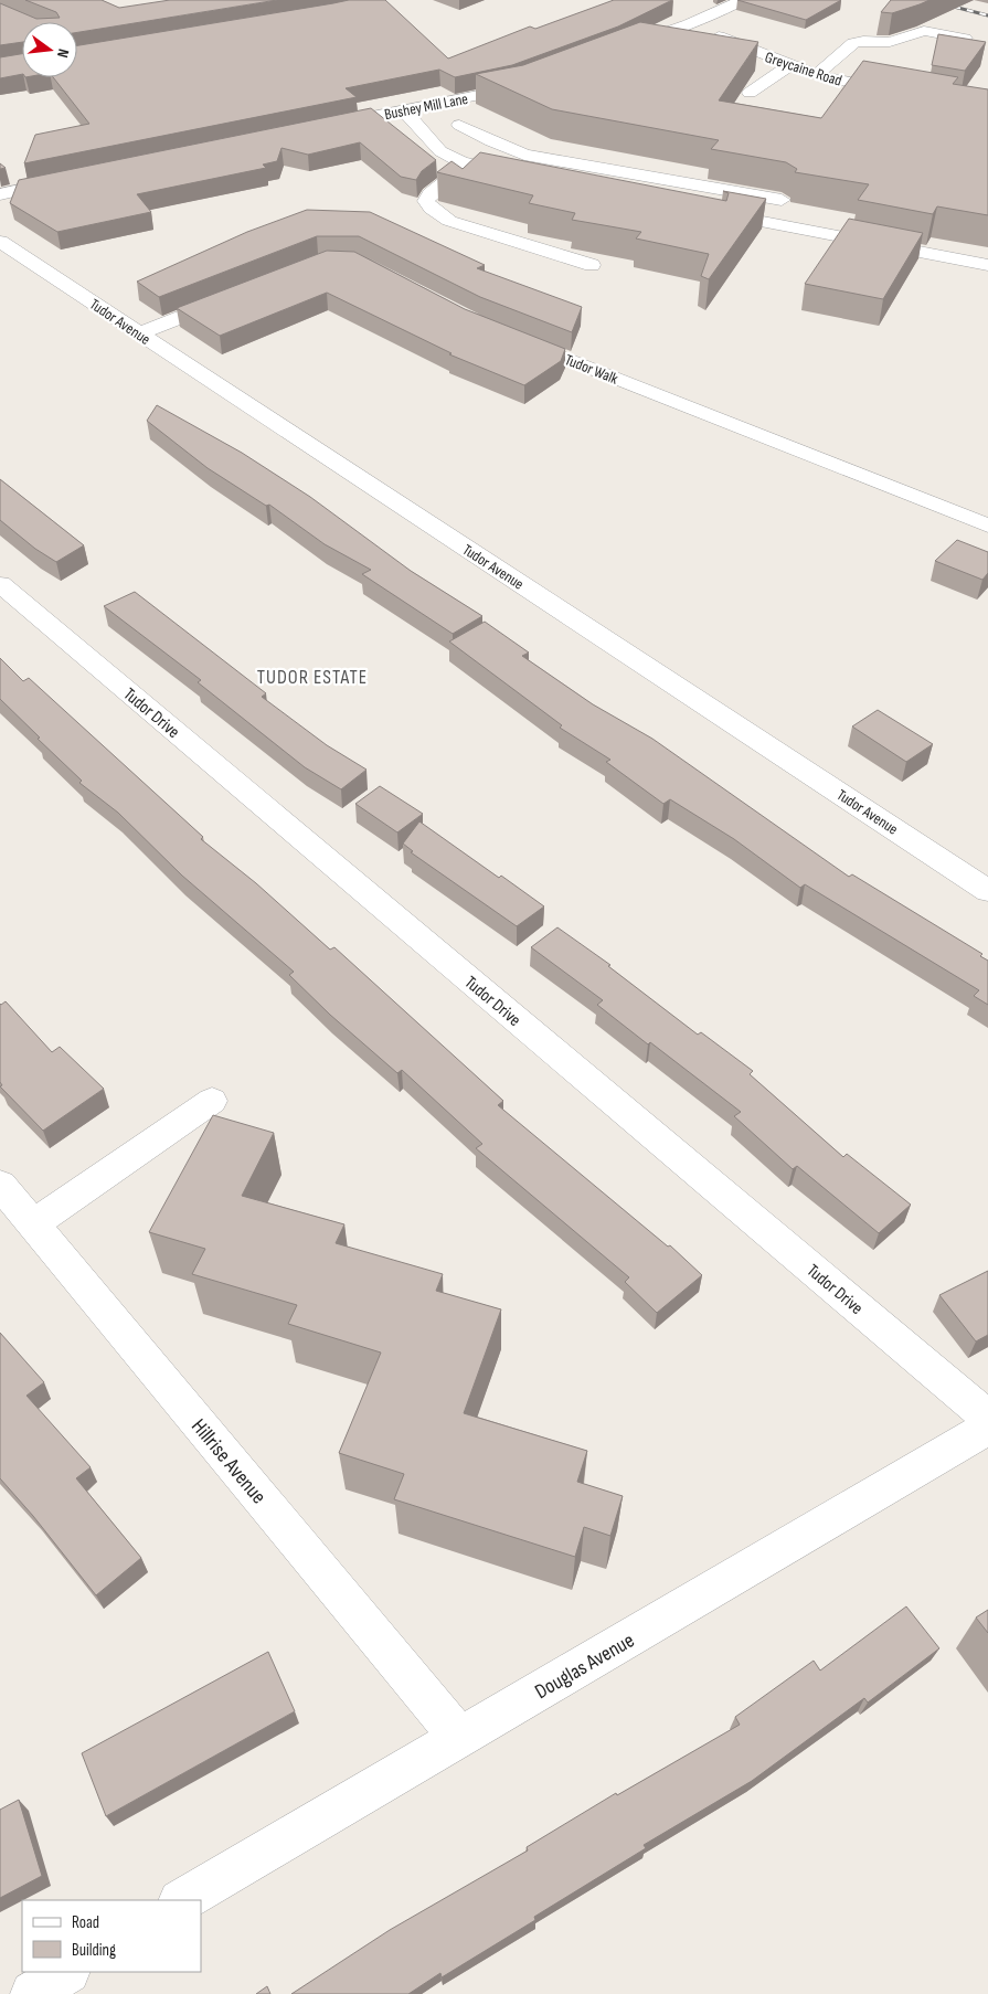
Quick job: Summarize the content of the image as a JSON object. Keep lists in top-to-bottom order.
{
  "streets": {
    "street": [
      "Greycaine Road",
      "Bushey Mill Lane",
      "Tudor Avenue",
      "Tudor Walk",
      "Tudor Drive",
      "Hillrise Avenue",
      "Douglas Avenue"
    ]
  },
  "crossings": [
    ["Hillrise Avenue", "Douglas Avenue"]
  ],
  "districts": ["TUDOR ESTATE"],
  "legend": ["Road", "Building"],
  "north": "right"
}
